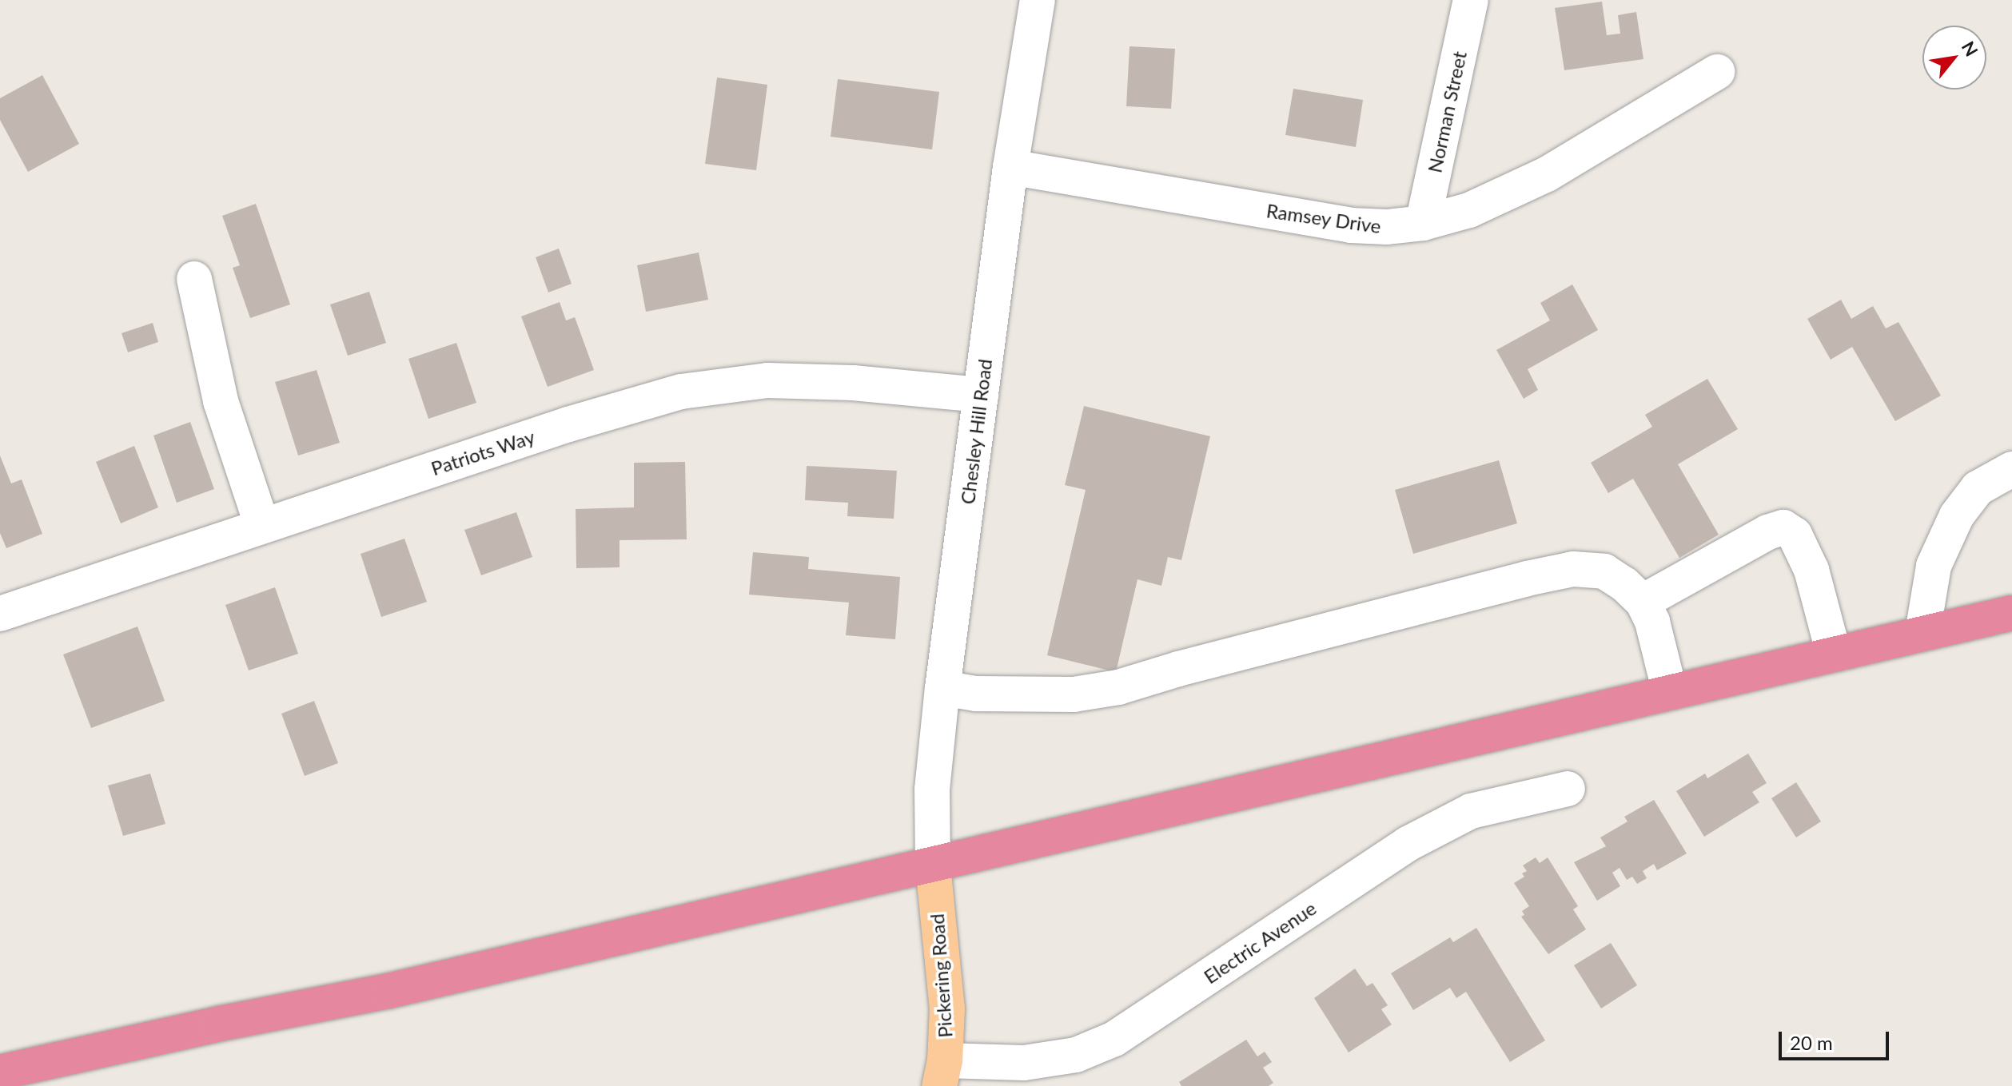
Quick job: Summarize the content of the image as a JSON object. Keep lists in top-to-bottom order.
{
  "streets": {
    "main road": ["Pickering Road"],
    "street": [
      "Norman Street",
      "Ramsey Drive",
      "Chesley Hill Road",
      "Patriots Way",
      "Electric Avenue"
    ]
  },
  "crossings": [
    ["Norman Street", "Ramsey Drive"],
    ["Ramsey Drive", "Chesley Hill Road"],
    ["Chesley Hill Road", "Patriots Way"],
    ["Chesley Hill Road", "Pickering Road"],
    ["Electric Avenue", "Pickering Road"]
  ],
  "scale_bar": "20 m",
  "north": "top right"
}
